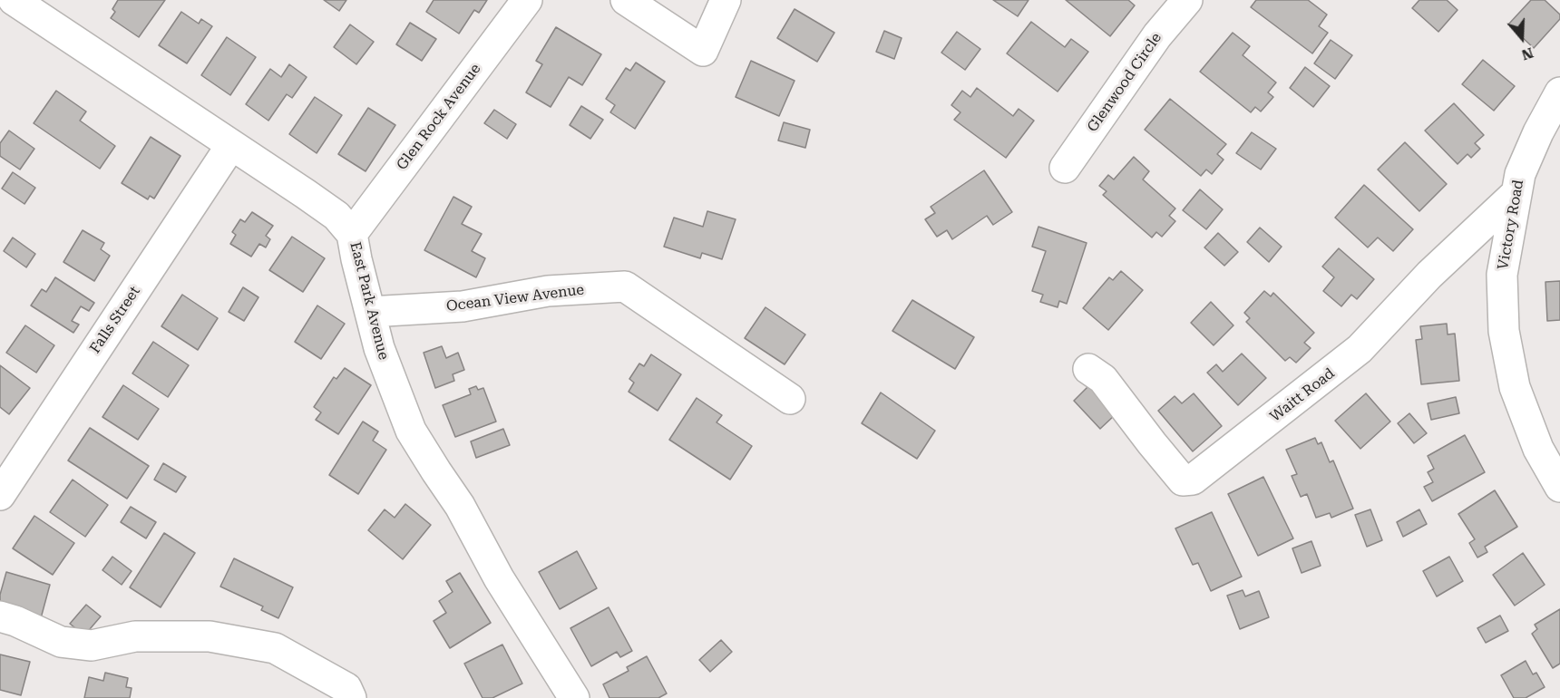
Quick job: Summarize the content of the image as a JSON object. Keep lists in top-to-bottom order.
{
  "streets": {
    "street": [
      "Glenwood Circle",
      "Glen Rock Avenue",
      "Victory Road",
      "Ocean View Avenue",
      "East Park Avenue",
      "Falls Street",
      "Waitt Road"
    ]
  },
  "crossings": [
    ["Glen Rock Avenue", "East Park Avenue"],
    ["Victory Road", "Waitt Road"],
    ["Ocean View Avenue", "East Park Avenue"],
    ["East Park Avenue", "Falls Street"]
  ],
  "north": "bottom"
}
